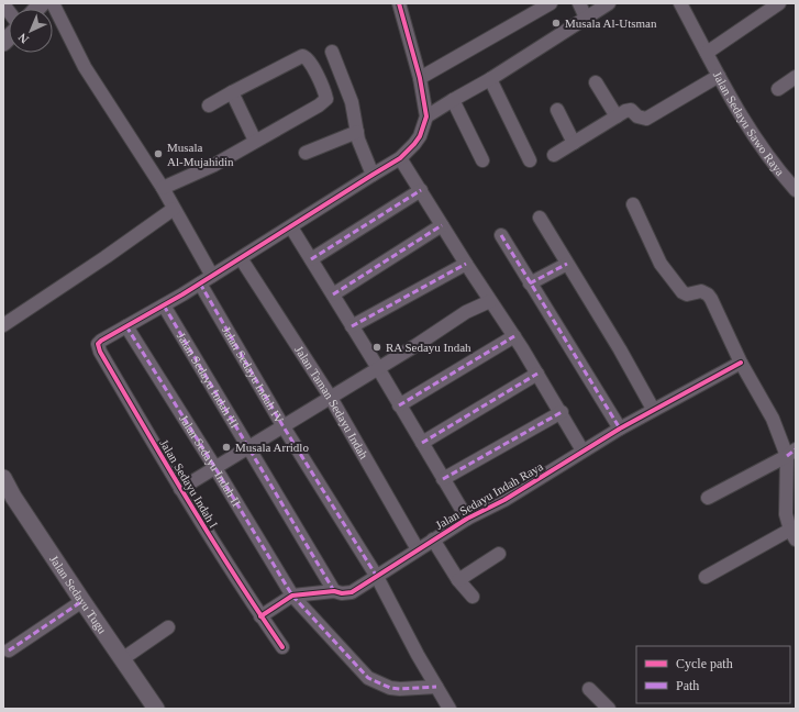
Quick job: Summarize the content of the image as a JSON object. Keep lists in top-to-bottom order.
{
  "streets": {
    "street": [
      "Jalan Sedayu Sawo Raya",
      "Jalan Sedayu Indah IV",
      "Jalan Sedayu Indah III",
      "Jalan Taman Sedayu Indah",
      "Jalan Sedayu Indah II",
      "Jalan Sedayu Indah I",
      "Jalan Sedayu Indah Raya",
      "Jalan Sedayu Tugu"
    ]
  },
  "crossings": [
    ["Jalan Sedayu Indah IV", "Jalan Sedayu Indah Raya"],
    ["Jalan Sedayu Indah III", "Jalan Sedayu Indah Raya"],
    ["Jalan Taman Sedayu Indah", "Jalan Sedayu Indah Raya"],
    ["Jalan Sedayu Indah II", "Jalan Sedayu Indah I"],
    ["Jalan Sedayu Indah II", "Jalan Sedayu Indah Raya"],
    ["Jalan Sedayu Indah I", "Jalan Sedayu Indah Raya"]
  ],
  "places": [
    "Musala Al-Utsman",
    "Musala Al-Mujahidin",
    "RA Sedayu Indah",
    "Musala Arridlo"
  ],
  "legend": ["Cycle path", "Path"],
  "north": "bottom left"
}
